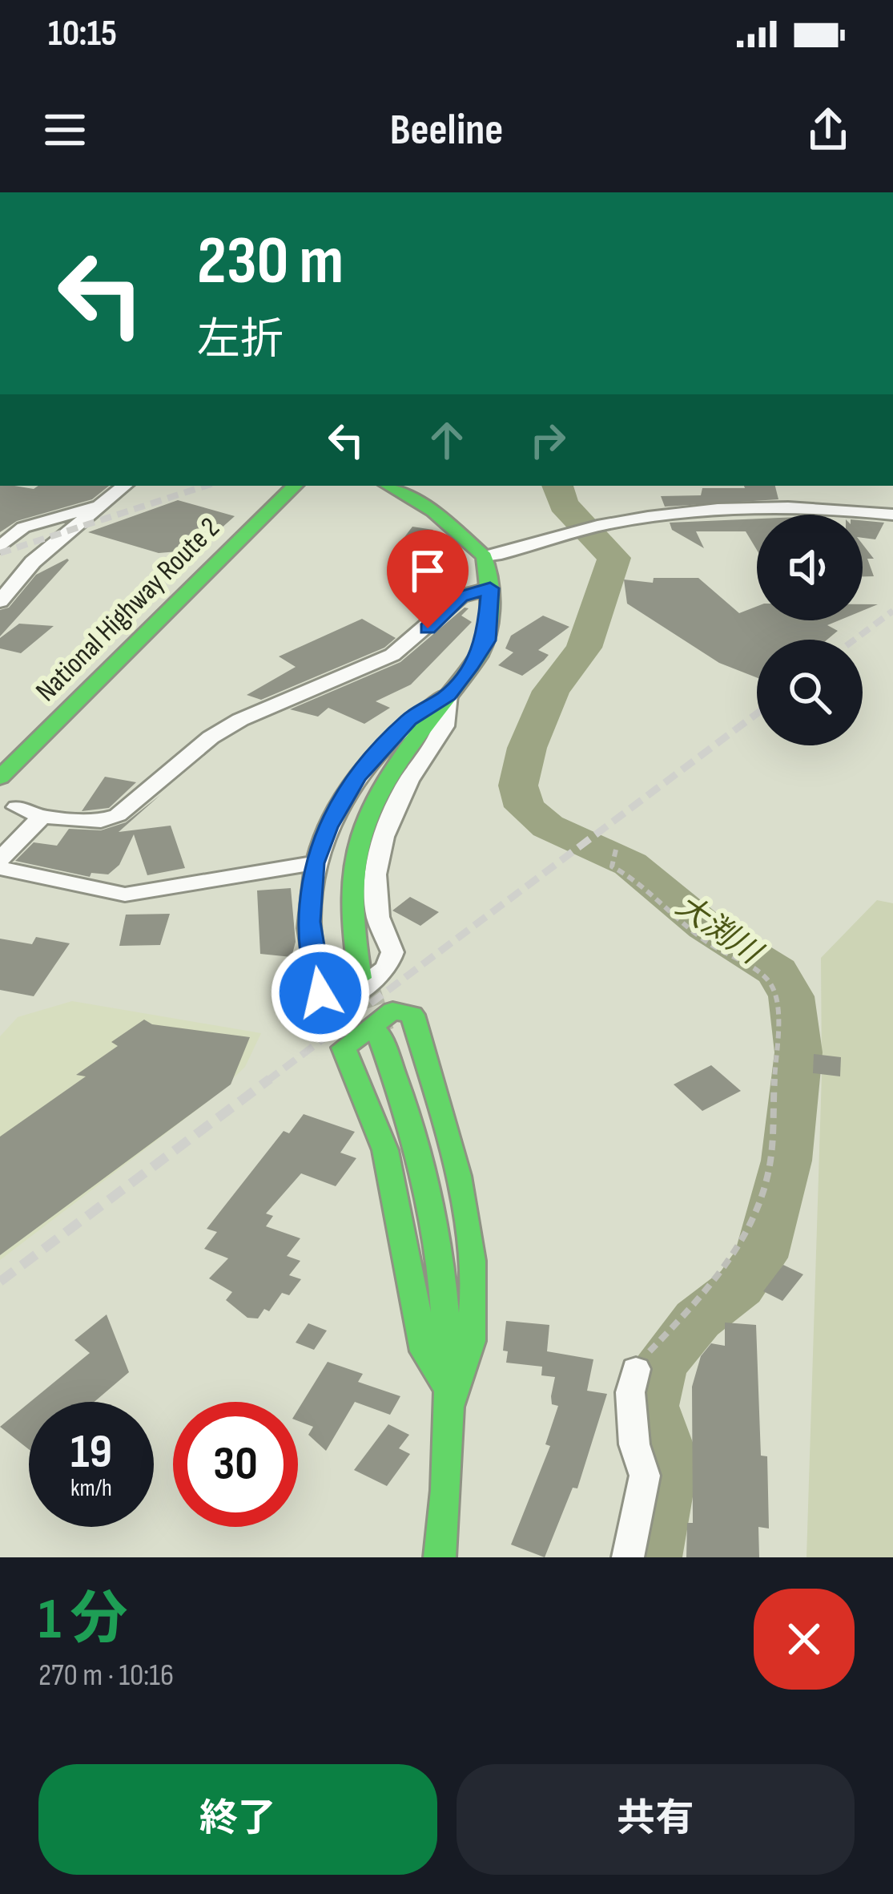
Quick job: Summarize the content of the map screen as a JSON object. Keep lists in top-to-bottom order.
{
  "streets": {
    "main road": ["National Highway Route 2"]
  },
  "water": ["大渕川"],
  "page": {
    "status": "10:15",
    "header": "Beeline",
    "turn": ["230 m", "左折"],
    "speed": "19 km/h",
    "limit": "30",
    "heading": ["1 分", "270 m · 10:16"],
    "buttons": ["終了", "共有"]
  }
}
